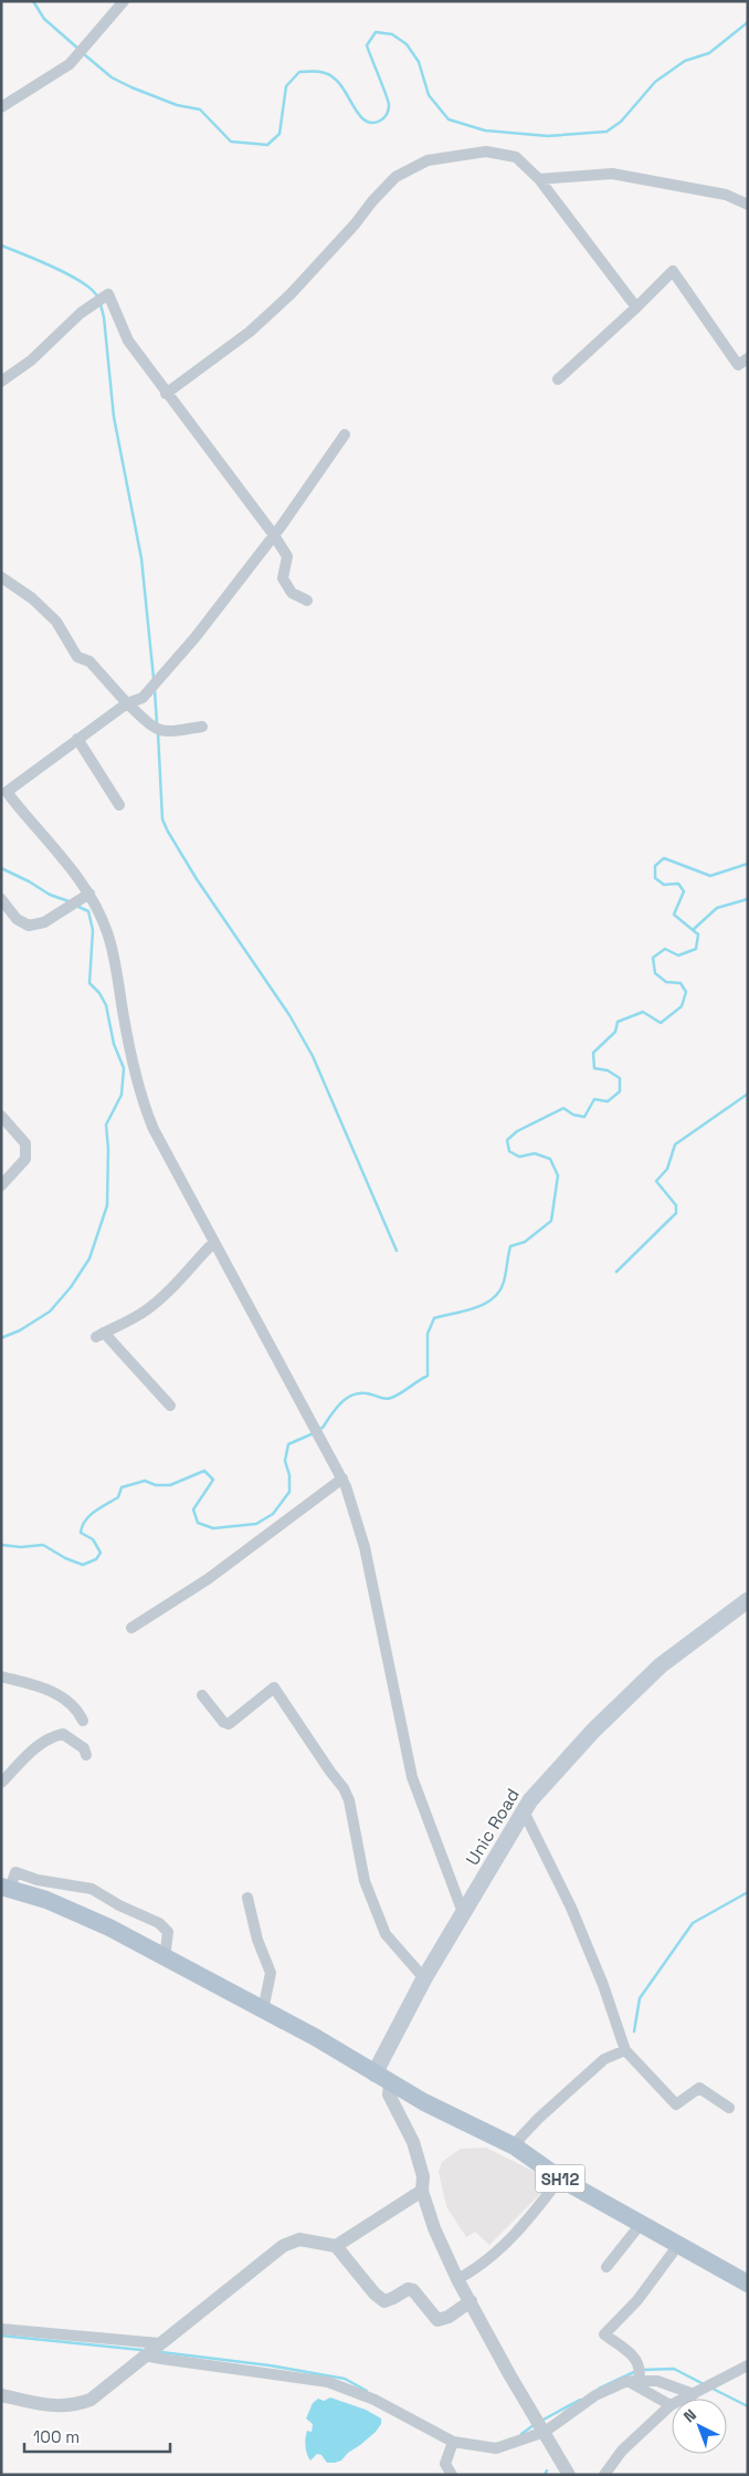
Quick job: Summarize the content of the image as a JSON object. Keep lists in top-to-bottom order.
{
  "streets": {
    "main road": ["Unic Road", "SH12"]
  },
  "crossings": [
    ["Unic Road", "SH12"]
  ],
  "scale_bar": "100 m",
  "north": "top left"
}
